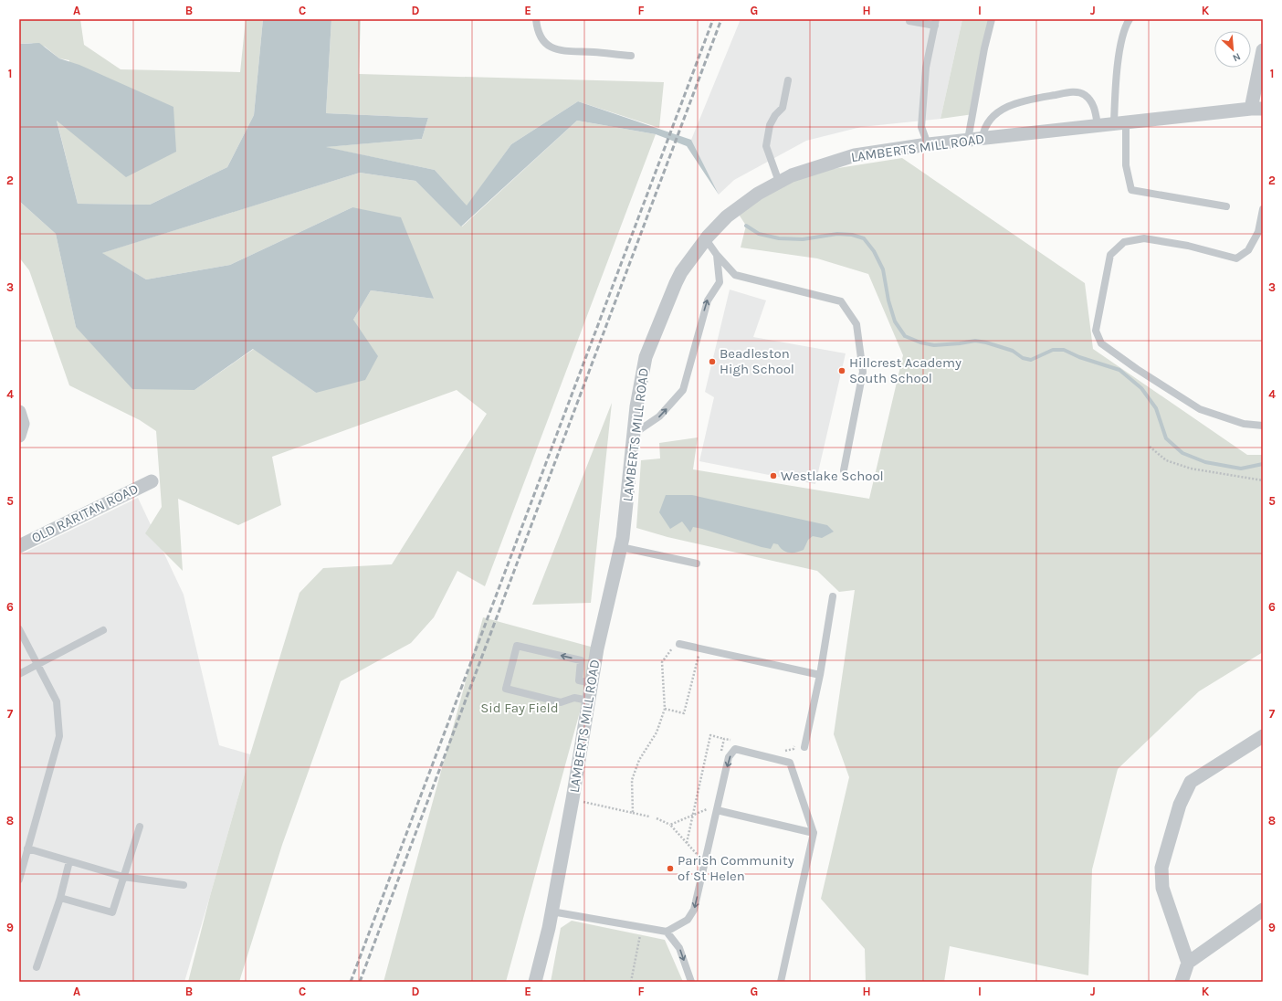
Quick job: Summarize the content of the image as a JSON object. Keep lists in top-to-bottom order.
{
  "streets": {
    "street": ["LAMBERTS MILL ROAD", "OLD RARITAN ROAD"]
  },
  "parks": ["Sid Fay Field"],
  "places": [
    "Beadleston High School",
    "Hillcrest Academy South School",
    "Westlake School",
    "Parish Community of St Helen"
  ],
  "north": "bottom right",
  "grid": {
    "columns": [
      "A",
      "B",
      "C",
      "D",
      "E",
      "F",
      "G",
      "H",
      "I",
      "J",
      "K"
    ],
    "rows": [
      "1",
      "2",
      "3",
      "4",
      "5",
      "6",
      "7",
      "8",
      "9"
    ]
  }
}
